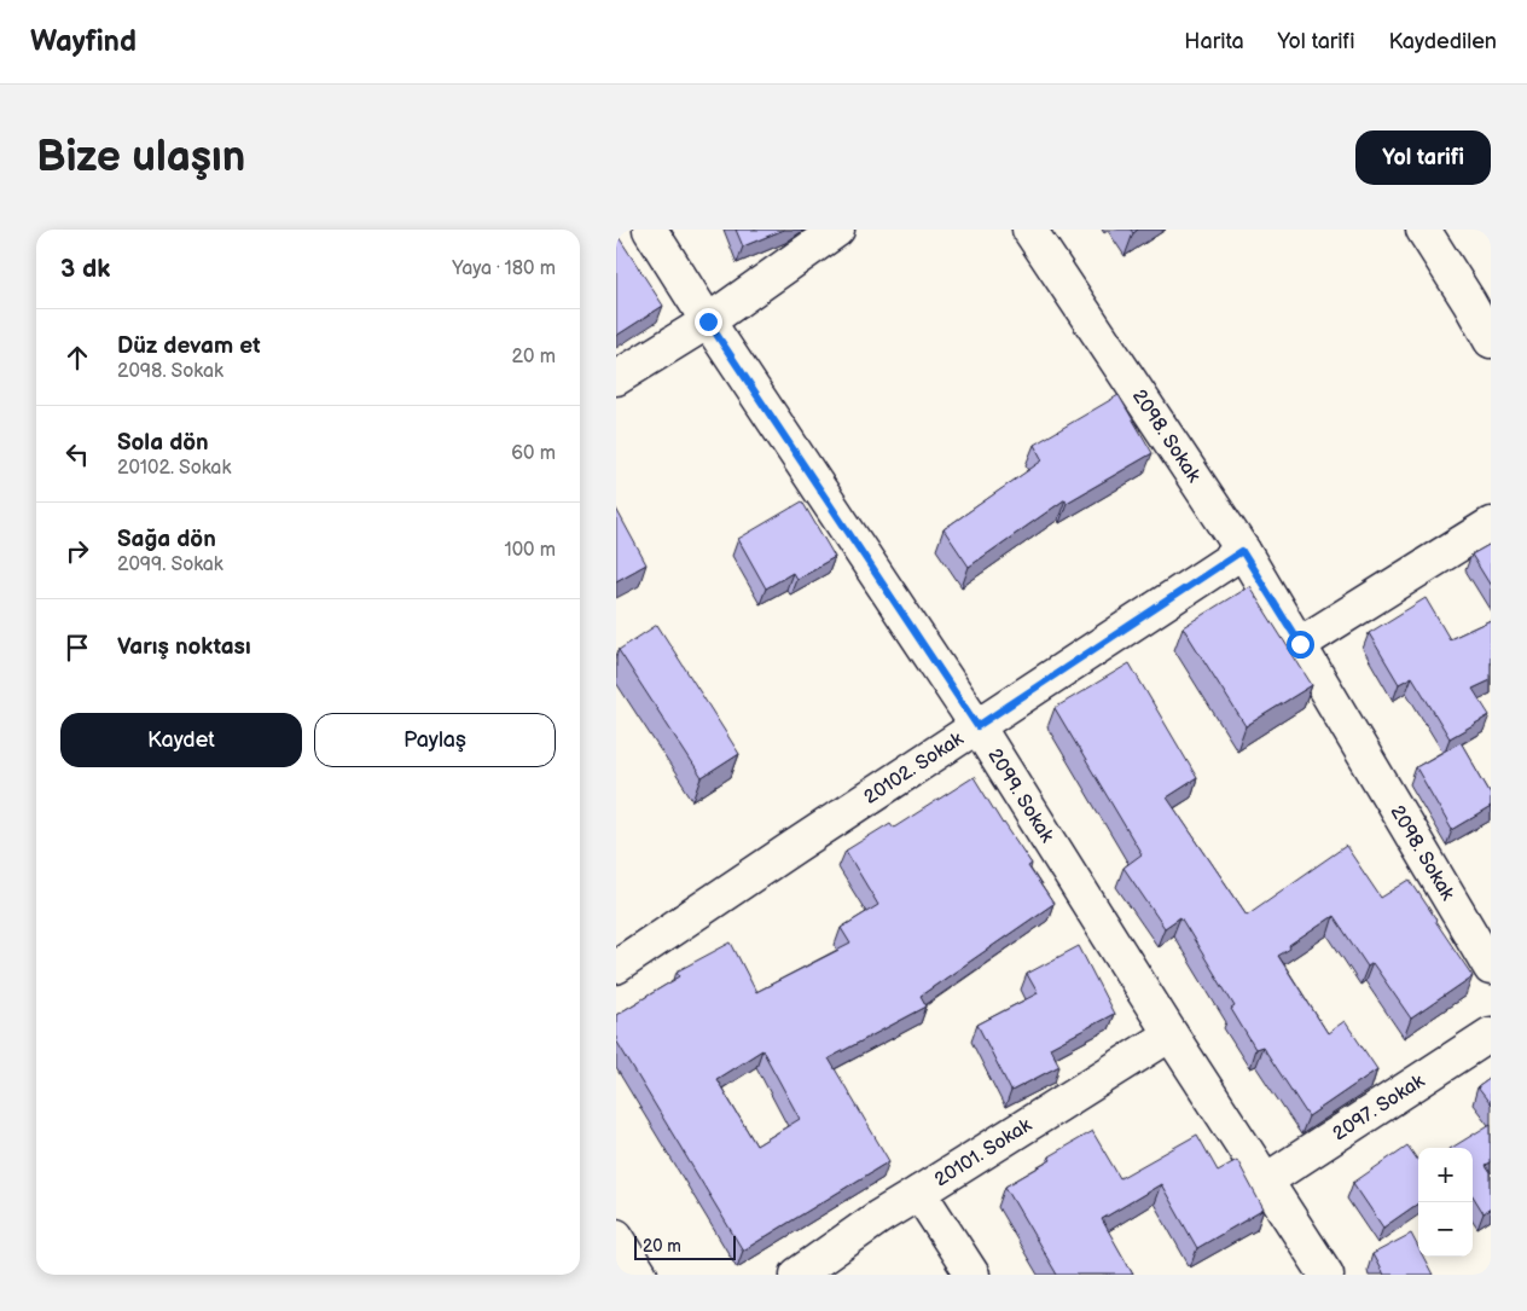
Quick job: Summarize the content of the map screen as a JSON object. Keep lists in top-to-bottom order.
{
  "streets": {
    "street": [
      "2098. Sokak",
      "20102. Sokak",
      "2099. Sokak",
      "2097. Sokak",
      "20101. Sokak"
    ]
  },
  "crossings": [
    ["2098. Sokak", "20102. Sokak"],
    ["20102. Sokak", "2099. Sokak"],
    ["2099. Sokak", "2097. Sokak"],
    ["2099. Sokak", "20101. Sokak"]
  ],
  "scale_bar": "20 m",
  "page": {
    "header": "Wayfind",
    "nav": ["Harita", "Yol tarifi", "Kaydedilen"],
    "buttons": [
      "Yol tarifi",
      ["Kaydet", "Paylaş"]
    ],
    "title": "Bize ulaşın",
    "heading": ["3 dk", "Yaya · 180 m"],
    "list": [
      ["Düz devam et", "2098. Sokak", "20 m"],
      ["Sola dön", "20102. Sokak", "60 m"],
      ["Sağa dön", "2099. Sokak", "100 m"],
      "Varış noktası"
    ],
    "map_buttons": ["+", "−"],
    "scale": "20 m"
  }
}
